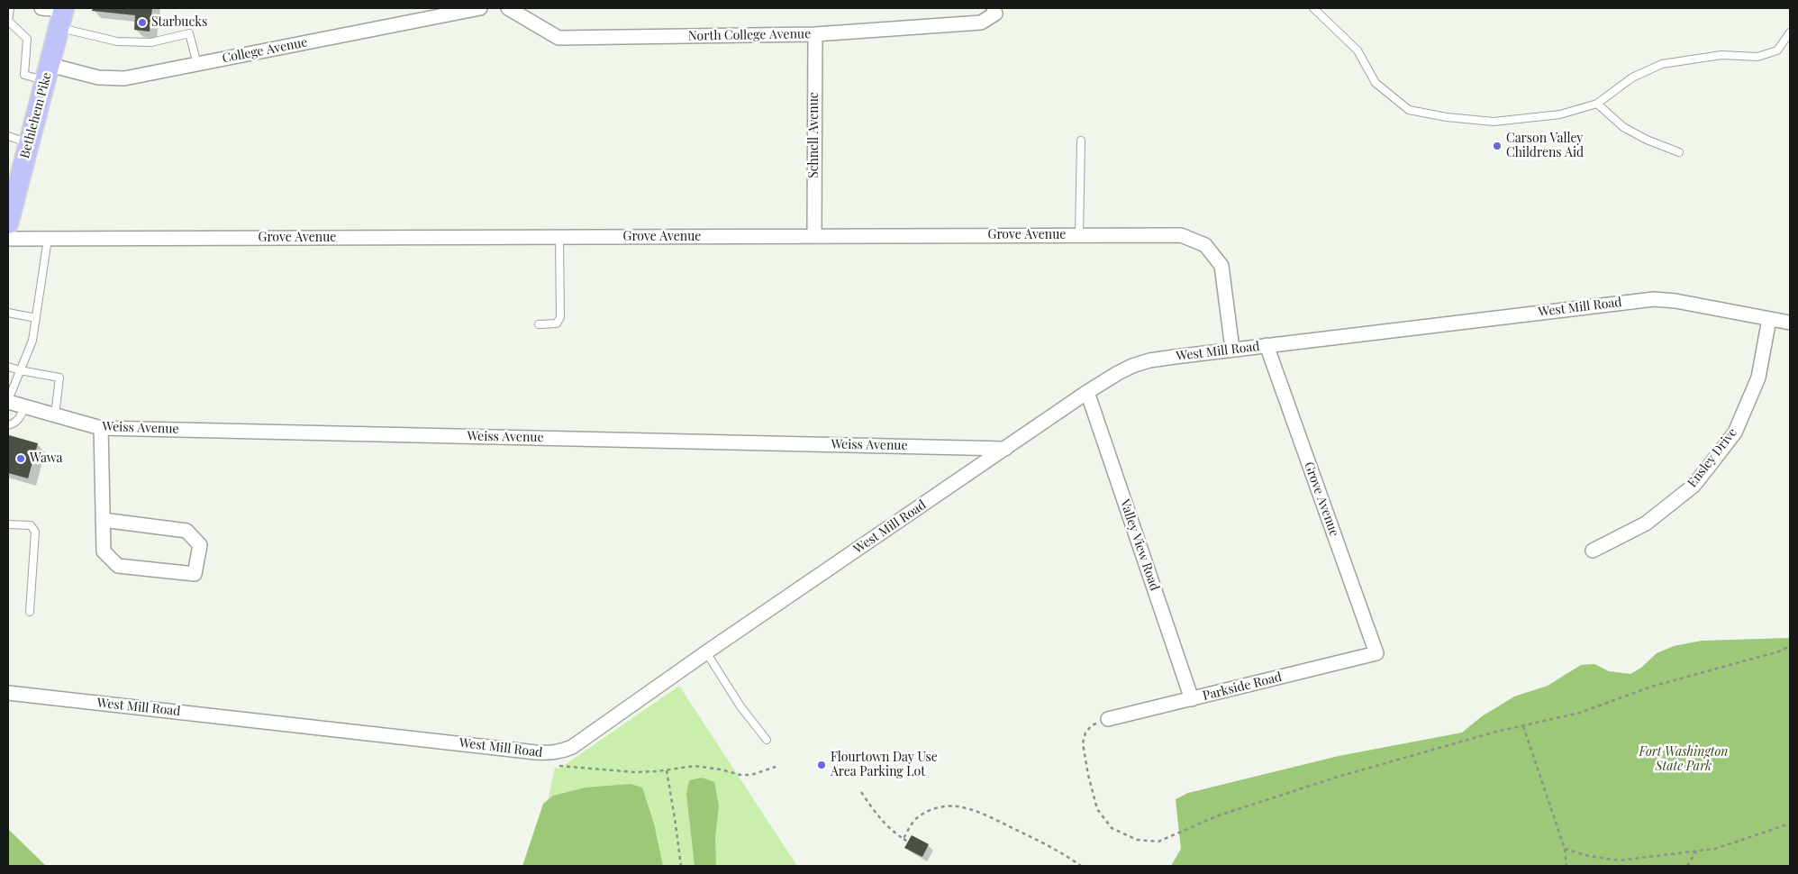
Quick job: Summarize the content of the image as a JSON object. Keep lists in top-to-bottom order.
{
  "streets": {
    "main road": ["Bethlehem Pike"],
    "street": [
      "North College Avenue",
      "College Avenue",
      "Schnell Avenue",
      "Grove Avenue",
      "West Mill Road",
      "Weiss Avenue",
      "Ensley Drive",
      "Valley View Road",
      "Parkside Road"
    ]
  },
  "crossings": [
    ["North College Avenue", "Schnell Avenue"],
    ["College Avenue", "Bethlehem Pike"],
    ["Schnell Avenue", "Grove Avenue"],
    ["Grove Avenue", "West Mill Road"],
    ["Grove Avenue", "Parkside Road"],
    ["West Mill Road", "Weiss Avenue"],
    ["West Mill Road", "Ensley Drive"],
    ["West Mill Road", "Valley View Road"],
    ["Valley View Road", "Parkside Road"]
  ],
  "parks": ["Fort Washington State Park"],
  "places": [
    "Starbucks",
    "Carson Valley Childrens Aid",
    "Wawa",
    "Flourtown Day Use Area Parking Lot"
  ]
}
